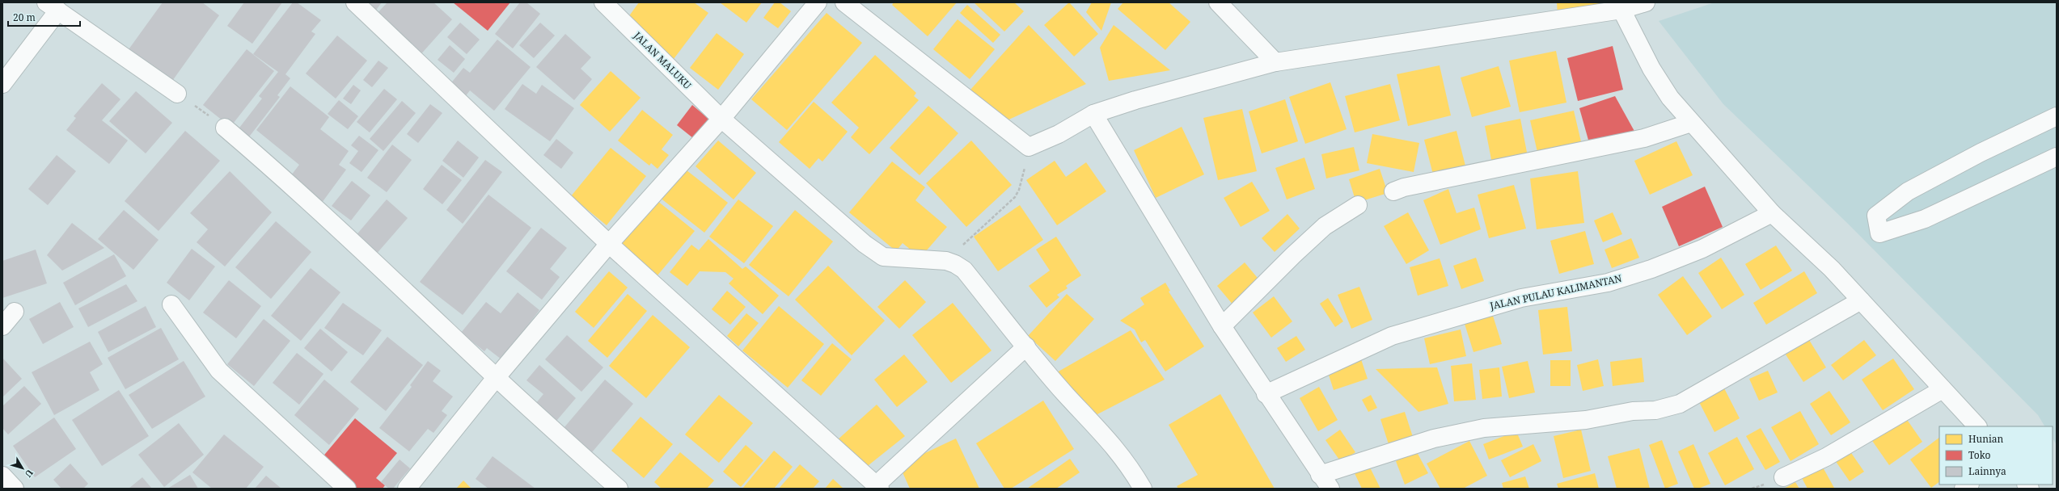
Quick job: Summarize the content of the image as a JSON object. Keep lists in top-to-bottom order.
{
  "streets": {
    "street": ["JALAN MALUKU", "JALAN PULAU KALIMANTAN"]
  },
  "legend": ["Hunian", "Toko", "Lainnya"],
  "scale_bar": "20 m",
  "north": "bottom right"
}
